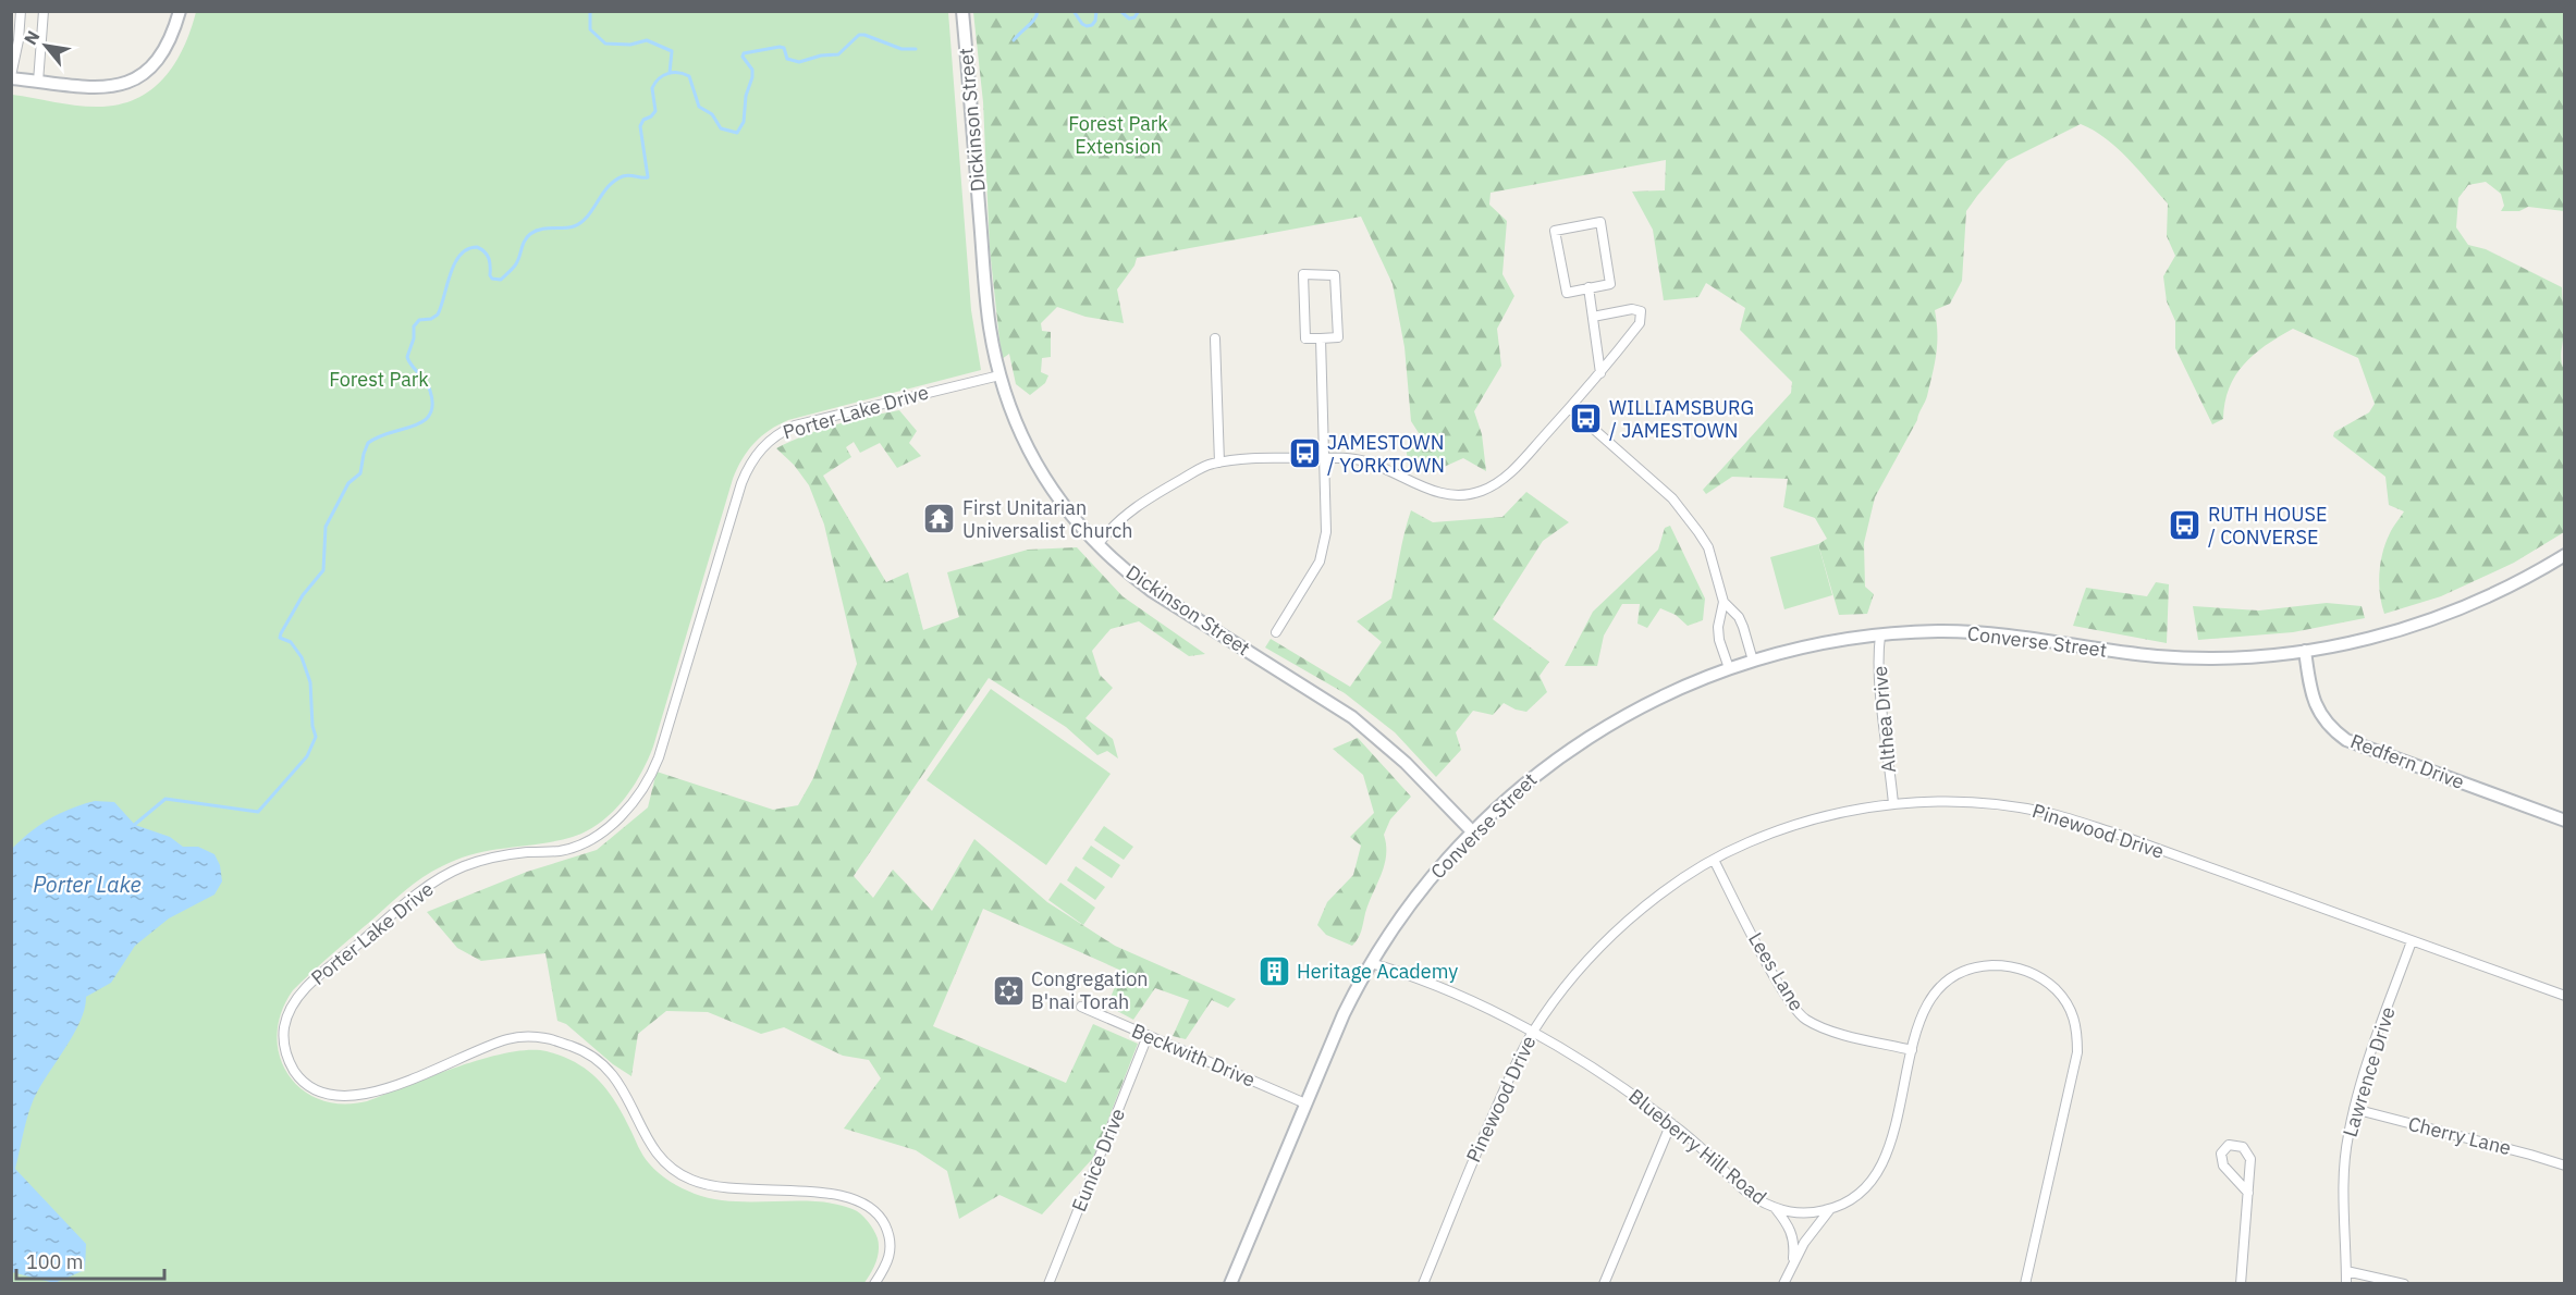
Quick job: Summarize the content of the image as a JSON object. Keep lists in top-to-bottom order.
{
  "streets": {
    "main road": ["Dickinson Street", "Converse Street", "Redfern Drive"],
    "street": [
      "Porter Lake Drive",
      "Althea Drive",
      "Pinewood Drive",
      "Lees Lane",
      "Beckwith Drive",
      "Lawrence Drive",
      "Cherry Lane",
      "Blueberry Hill Road",
      "Eunice Drive"
    ]
  },
  "crossings": [
    ["Dickinson Street", "Porter Lake Drive"],
    ["Dickinson Street", "Converse Street"],
    ["Converse Street", "Althea Drive"],
    ["Converse Street", "Redfern Drive"],
    ["Converse Street", "Beckwith Drive"],
    ["Converse Street", "Blueberry Hill Road"],
    ["Althea Drive", "Pinewood Drive"],
    ["Pinewood Drive", "Lees Lane"],
    ["Pinewood Drive", "Lawrence Drive"],
    ["Pinewood Drive", "Blueberry Hill Road"],
    ["Lees Lane", "Blueberry Hill Road"],
    ["Beckwith Drive", "Eunice Drive"],
    ["Lawrence Drive", "Cherry Lane"]
  ],
  "water": ["Porter Lake"],
  "parks": ["Forest Park Extension", "Forest Park"],
  "places": {
    "bus stop": ["WILLIAMSBURG / JAMESTOWN", "JAMESTOWN / YORKTOWN", "RUTH HOUSE / CONVERSE"],
    "temple": ["First Unitarian Universalist Church"],
    "building": ["Heritage Academy"],
    "synagogue": ["Congregation B'nai Torah"]
  },
  "scale_bar": "100 m",
  "north": "top left"
}
